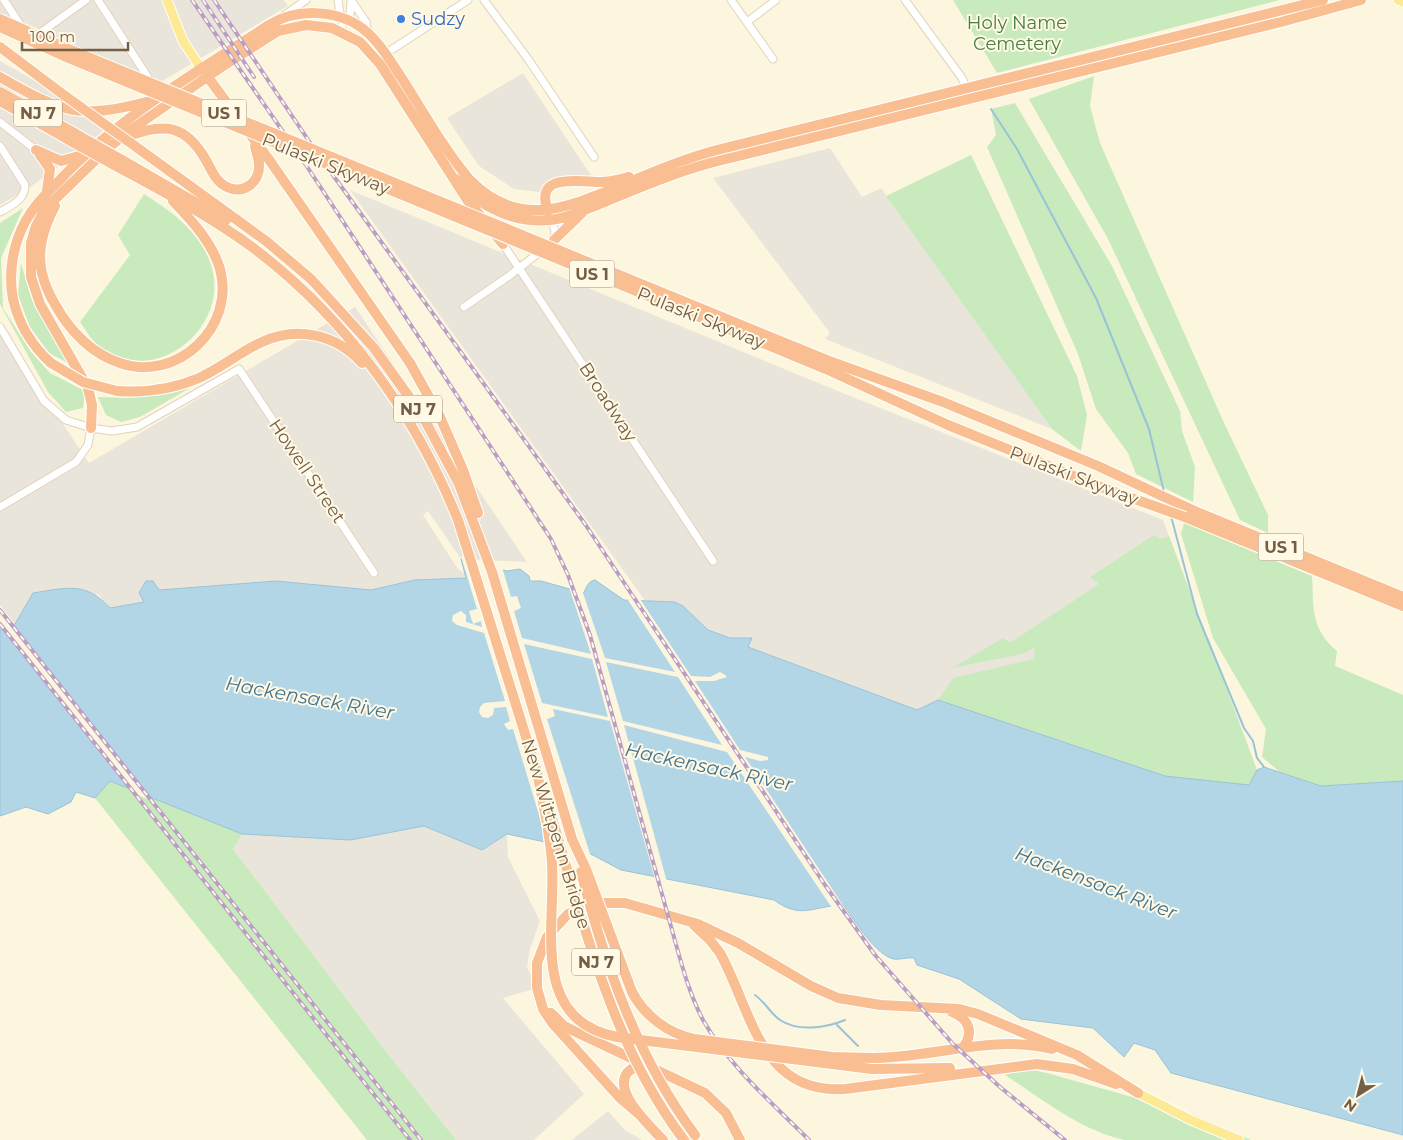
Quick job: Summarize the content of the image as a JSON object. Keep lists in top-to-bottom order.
{
  "streets": {
    "highway": [
      "NJ 7",
      "US 1",
      "Pulaski Skyway",
      "New Wittpenn Bridge"
    ],
    "street": ["Broadway", "Howell Street"]
  },
  "crossings": [
    ["NJ 7", "New Wittpenn Bridge"]
  ],
  "water": ["Hackensack River"],
  "parks": ["Holy Name Cemetery"],
  "places": ["Sudzy"],
  "scale_bar": "100 m",
  "north": "bottom left"
}
